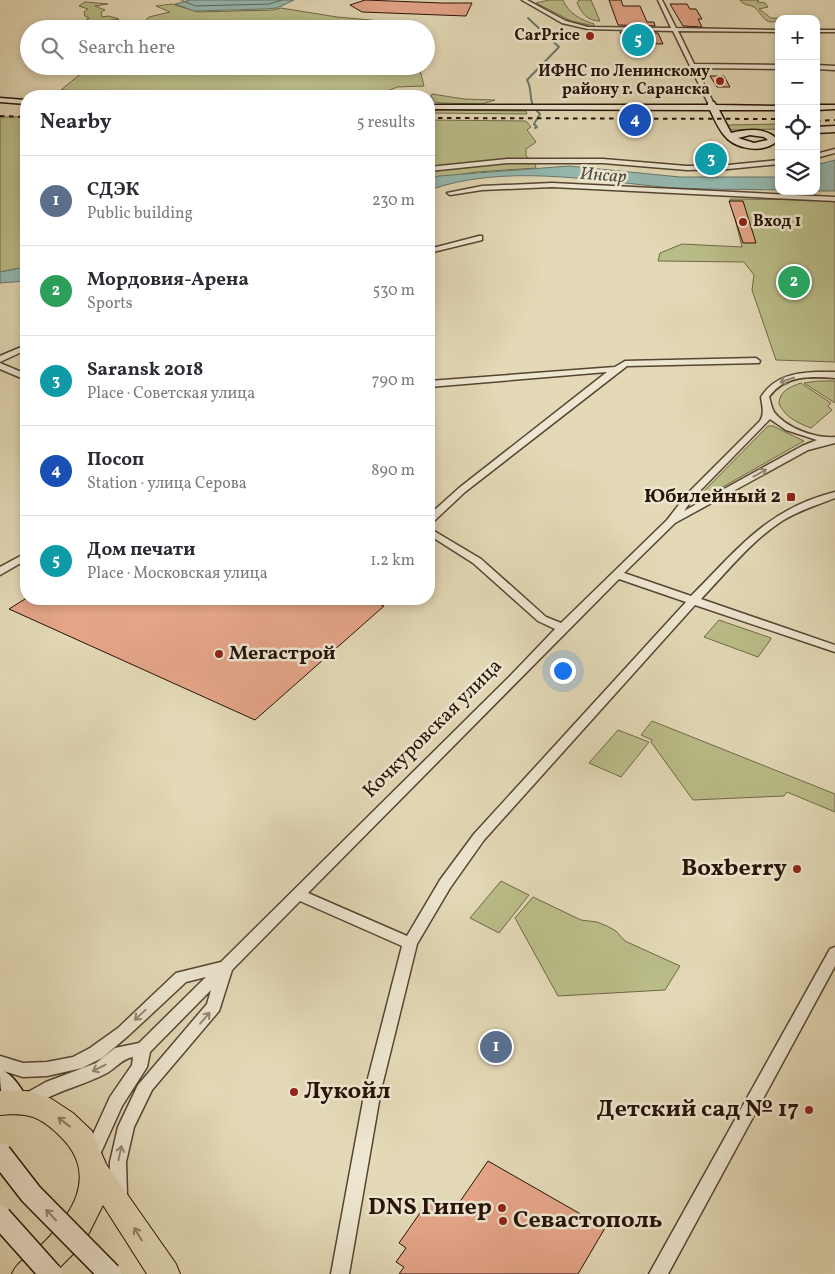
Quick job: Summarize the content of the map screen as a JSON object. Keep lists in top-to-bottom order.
{
  "streets": {
    "street": ["Кочкуровская улица"]
  },
  "water": ["Инсар"],
  "places": {
    "other": [
      "CarPrice",
      "ИФНС по Ленинскому району г. Саранска",
      "Вход 1",
      "Мегастрой",
      "Boxberry",
      "Лукойл",
      "Детский сад № 17",
      "DNS Гипер",
      "Севастополь"
    ],
    "transit": ["Юбилейный 2"]
  },
  "page": {
    "map_buttons": ["+", "−"],
    "search": "Search here",
    "pins": [
      "5",
      "4",
      "3",
      "2",
      "1"
    ],
    "heading": ["Nearby", "5 results"],
    "list": [
      {
        "mark": "1",
        "name": "СДЭК",
        "note": "Public building",
        "value": "230 m"
      },
      {
        "mark": "2",
        "name": "Мордовия-Арена",
        "note": "Sports",
        "value": "530 m"
      },
      {
        "mark": "3",
        "name": "Saransk 2018",
        "note": "Place · Советская улица",
        "value": "790 m"
      },
      {
        "mark": "4",
        "name": "Посоп",
        "note": "Station · улица Серова",
        "value": "890 m"
      },
      {
        "mark": "5",
        "name": "Дом печати",
        "note": "Place · Московская улица",
        "value": "1.2 km"
      }
    ]
  }
}
